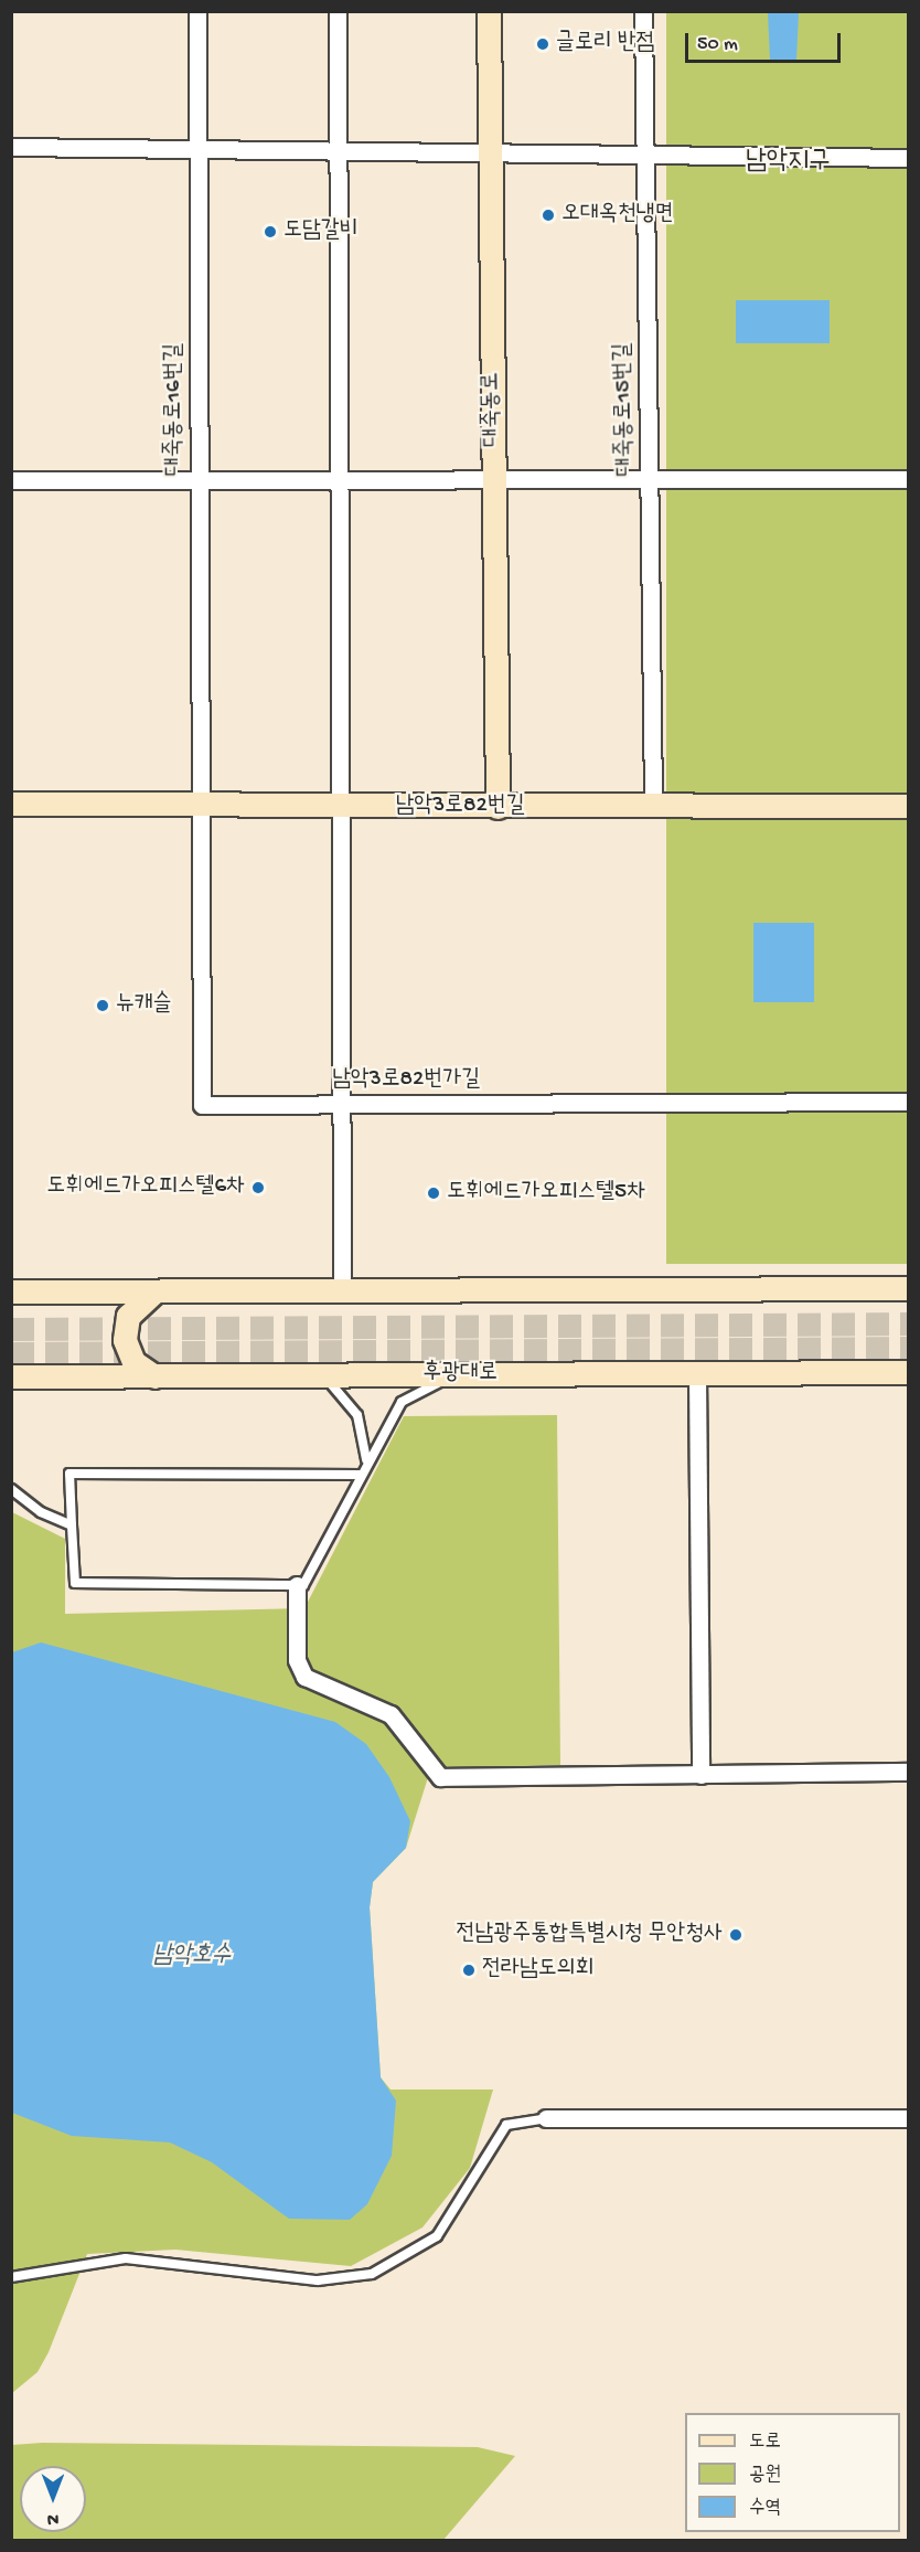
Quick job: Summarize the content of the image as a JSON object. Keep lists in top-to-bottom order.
{
  "streets": {
    "street": [
      "대죽동로16번길",
      "대죽동로",
      "대죽동로15번길",
      "남악3로82번길",
      "남악3로82번가길",
      "후광대로"
    ]
  },
  "crossings": [
    ["대죽동로16번길", "남악3로82번길"],
    ["대죽동로16번길", "남악3로82번가길"],
    ["대죽동로", "남악3로82번길"],
    ["대죽동로15번길", "남악3로82번길"],
    ["남악3로82번길", "남악3로82번가길"]
  ],
  "districts": ["남악지구"],
  "water": ["남악호수"],
  "places": [
    "글로리 반점",
    "오대옥천냉면",
    "도담갈비",
    "뉴캐슬",
    "도휘에드가오피스텔6차",
    "도휘에드가오피스텔5차",
    "전남광주통합특별시청 무안청사",
    "전라남도의회"
  ],
  "legend": ["도로", "공원", "수역"],
  "scale_bar": "50 m",
  "north": "bottom"
}
